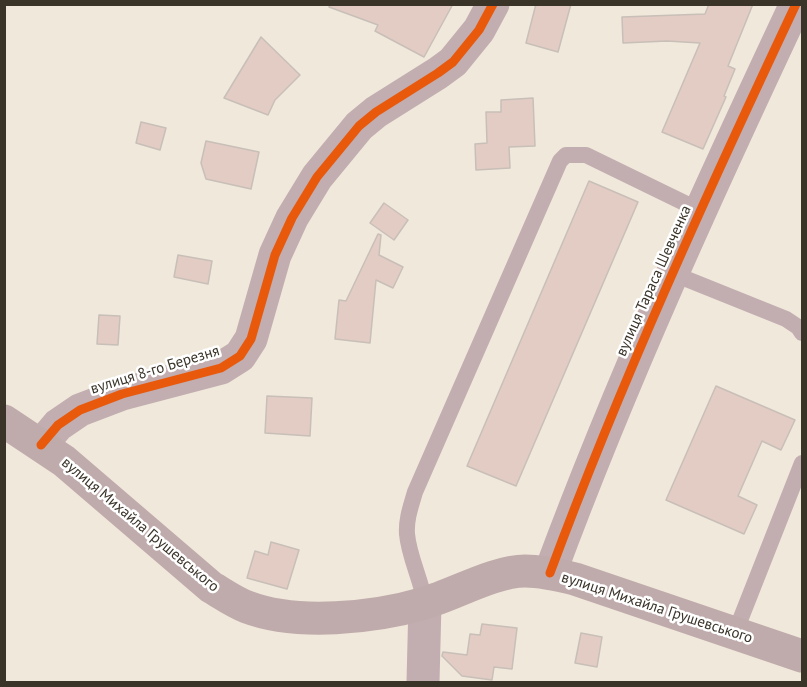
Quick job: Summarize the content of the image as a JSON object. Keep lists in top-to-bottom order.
{
  "streets": {
    "main road": ["вулиця Михайла Грушевського"],
    "street": ["вулиця Тараса Шевченка", "вулиця 8-го Березня"]
  },
  "crossings": [
    ["вулиця Тараса Шевченка", "вулиця Михайла Грушевського"],
    ["вулиця 8-го Березня", "вулиця Михайла Грушевського"]
  ]
}
